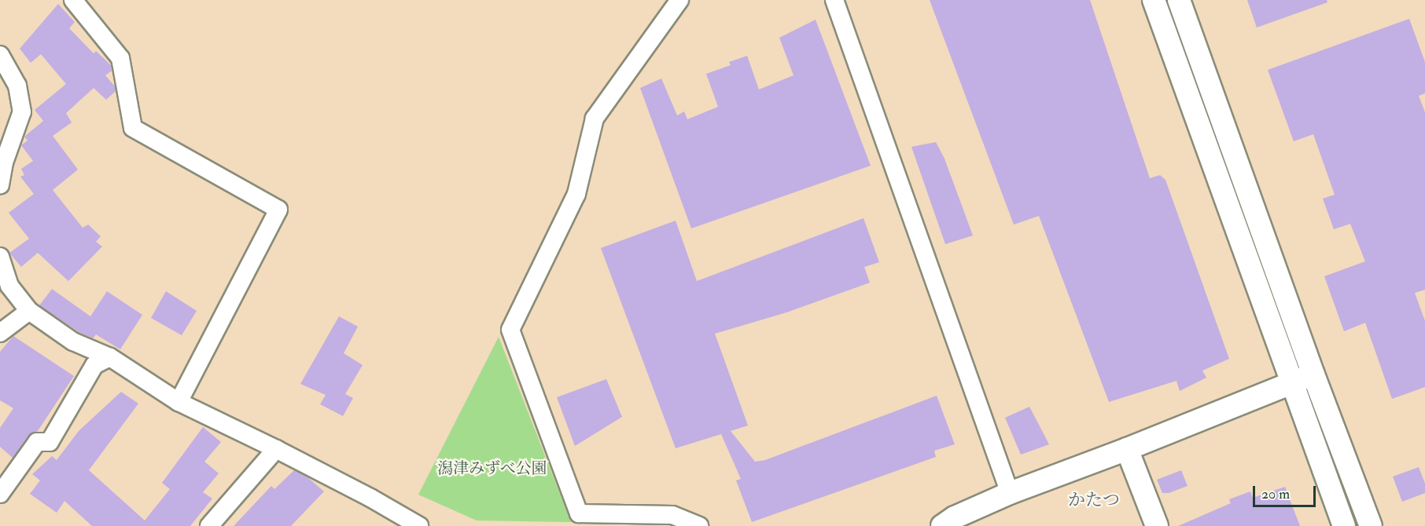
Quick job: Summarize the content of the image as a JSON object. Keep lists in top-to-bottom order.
{
  "districts": ["かたつ"],
  "parks": ["潟津みずべ公園"],
  "scale_bar": "20 m"
}
